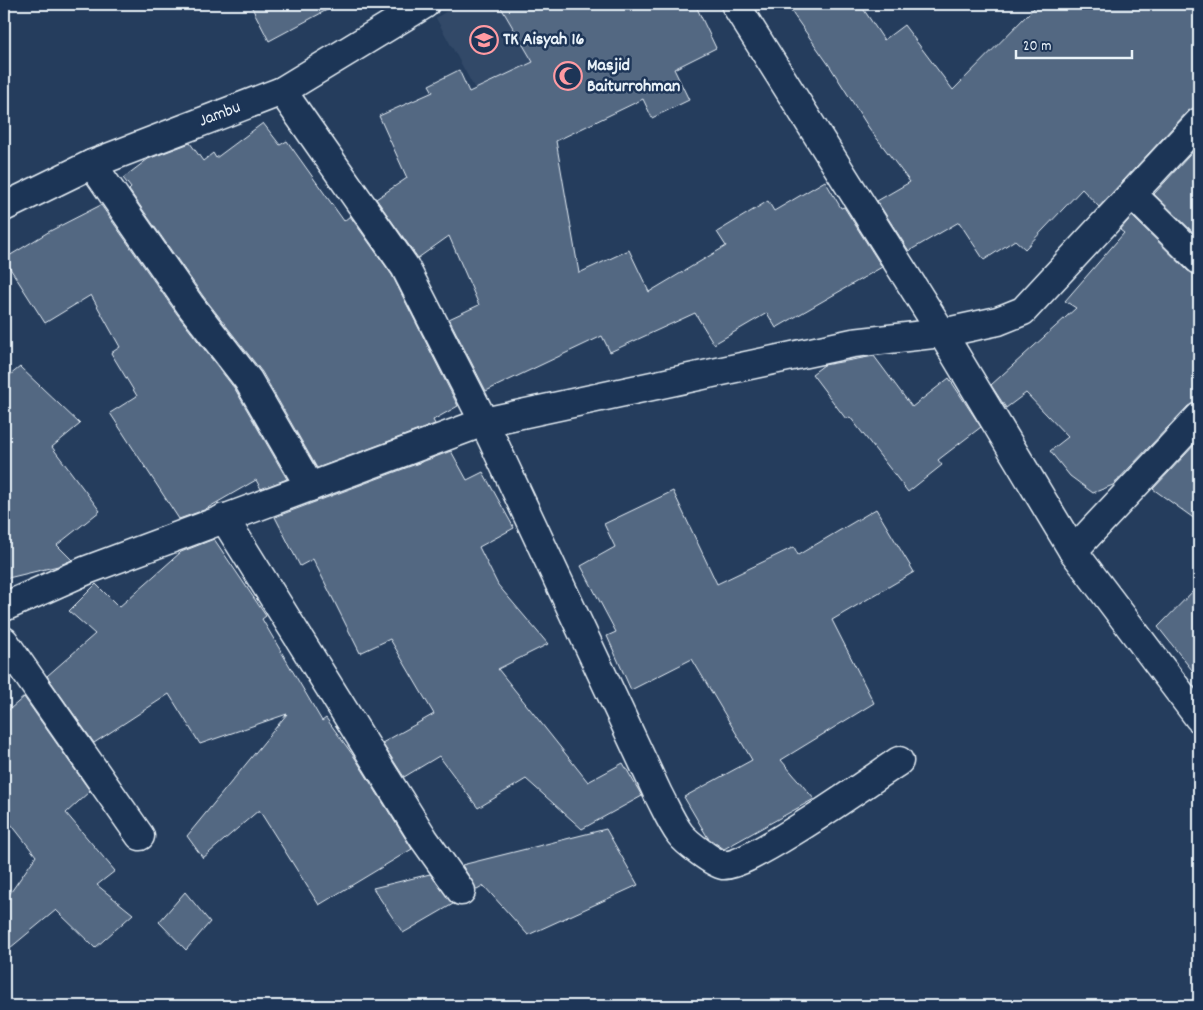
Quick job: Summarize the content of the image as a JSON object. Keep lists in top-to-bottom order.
{
  "streets": {
    "street": ["Jambu"]
  },
  "places": {
    "school or university": ["TK Aisyah 16"],
    "mosque": ["Masjid Baiturrohman"]
  },
  "scale_bar": "20 m"
}
